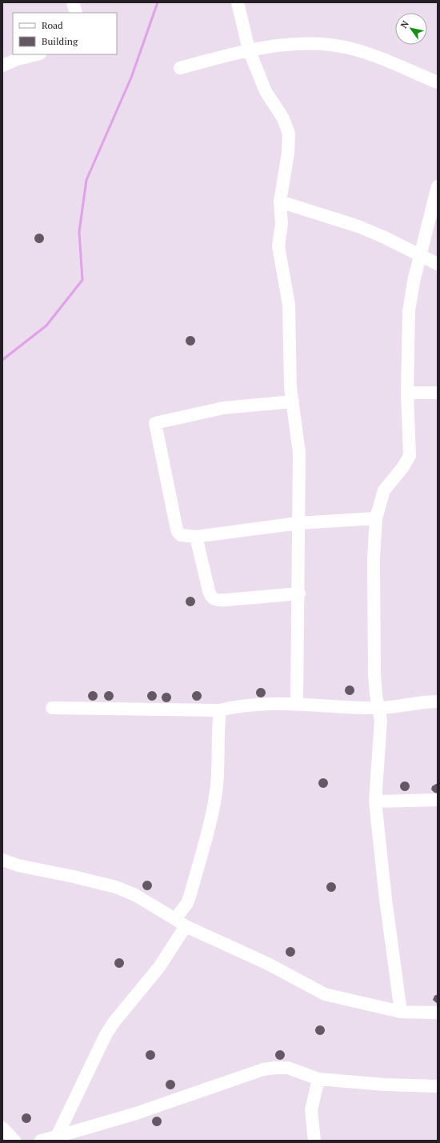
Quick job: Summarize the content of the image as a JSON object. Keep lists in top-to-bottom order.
{
  "legend": ["Road", "Building"],
  "north": "top left"
}
